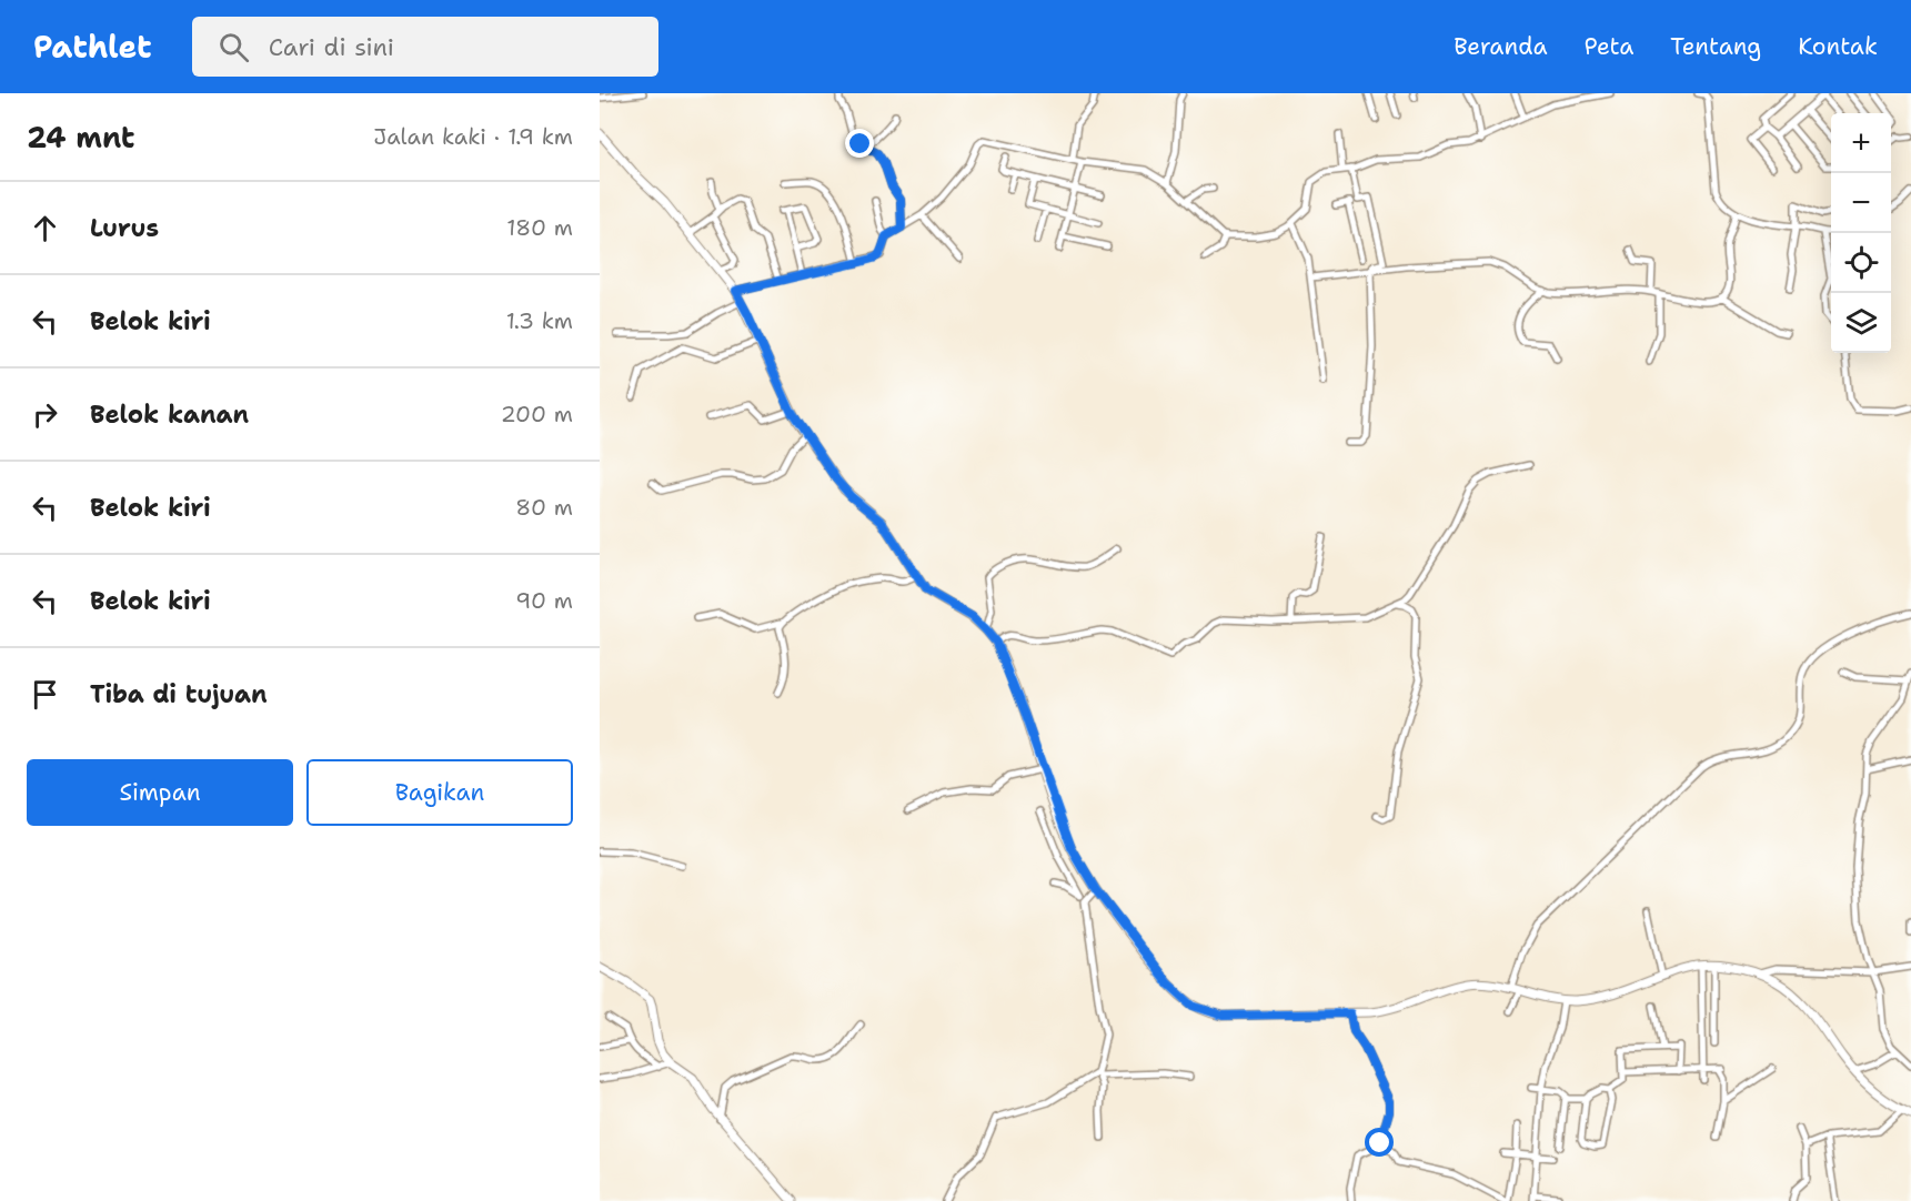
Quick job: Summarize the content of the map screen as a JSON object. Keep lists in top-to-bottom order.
{
  "page": {
    "header": "Pathlet",
    "search": "Cari di sini",
    "nav": [
      "Beranda",
      "Peta",
      "Tentang",
      "Kontak"
    ],
    "heading": ["24 mnt", "Jalan kaki · 1.9 km"],
    "map_buttons": ["+", "−"],
    "list": [
      ["Lurus", "180 m"],
      ["Belok kiri", "1.3 km"],
      ["Belok kanan", "200 m"],
      ["Belok kiri", "80 m"],
      ["Belok kiri", "90 m"],
      "Tiba di tujuan"
    ],
    "buttons": ["Simpan", "Bagikan"]
  }
}
